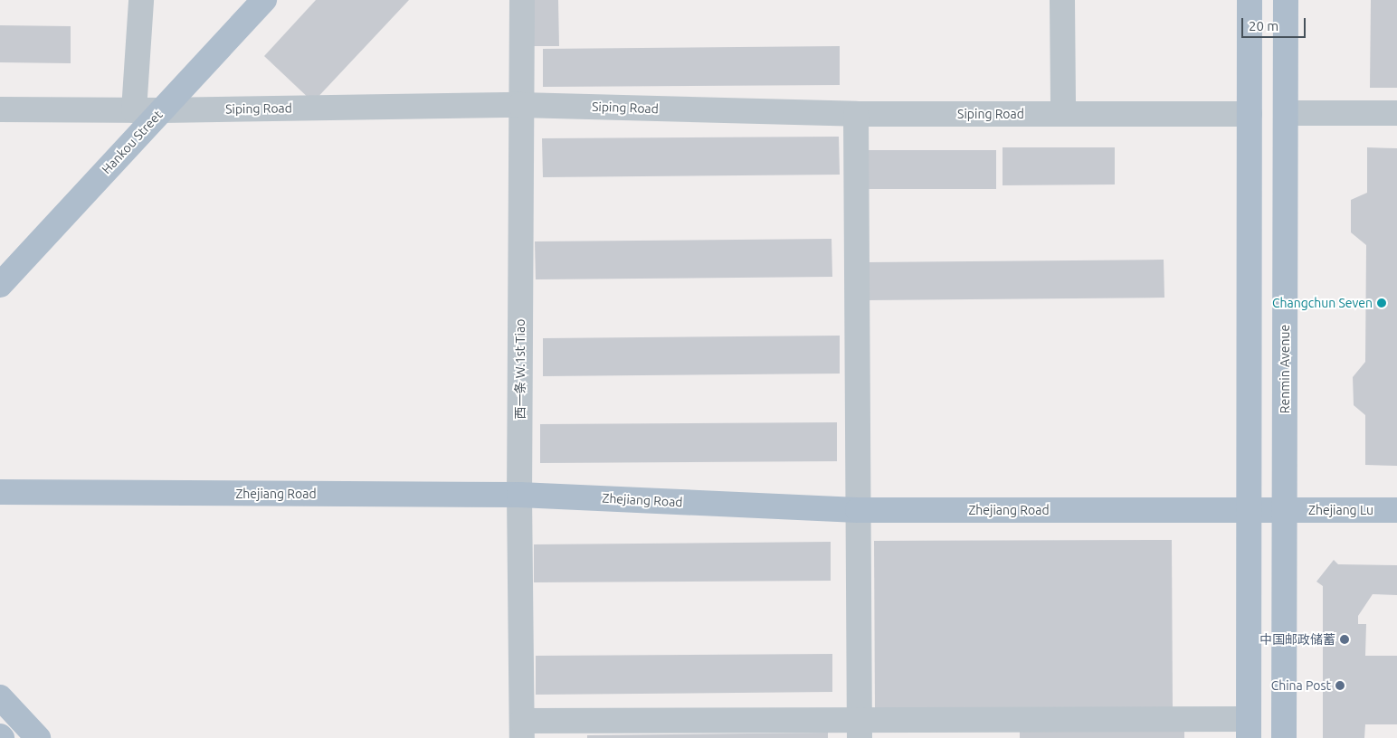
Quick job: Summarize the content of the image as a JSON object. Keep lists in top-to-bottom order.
{
  "streets": {
    "main road": [
      "Hankou Street",
      "Renmin Avenue",
      "Zhejiang Road",
      "Zhejiang Lu"
    ],
    "street": ["Siping Road", "西一条 W.1st Tiao"]
  },
  "crossings": [
    ["Siping Road", "Hankou Street"],
    ["Siping Road", "西一条 W.1st Tiao"],
    ["西一条 W.1st Tiao", "Zhejiang Road"],
    ["Renmin Avenue", "Zhejiang Road"],
    ["Renmin Avenue", "Zhejiang Lu"],
    ["Zhejiang Road", "Zhejiang Lu"]
  ],
  "places": ["Changchun Seven", "中国邮政储蓄", "China Post"],
  "scale_bar": "20 m"
}
